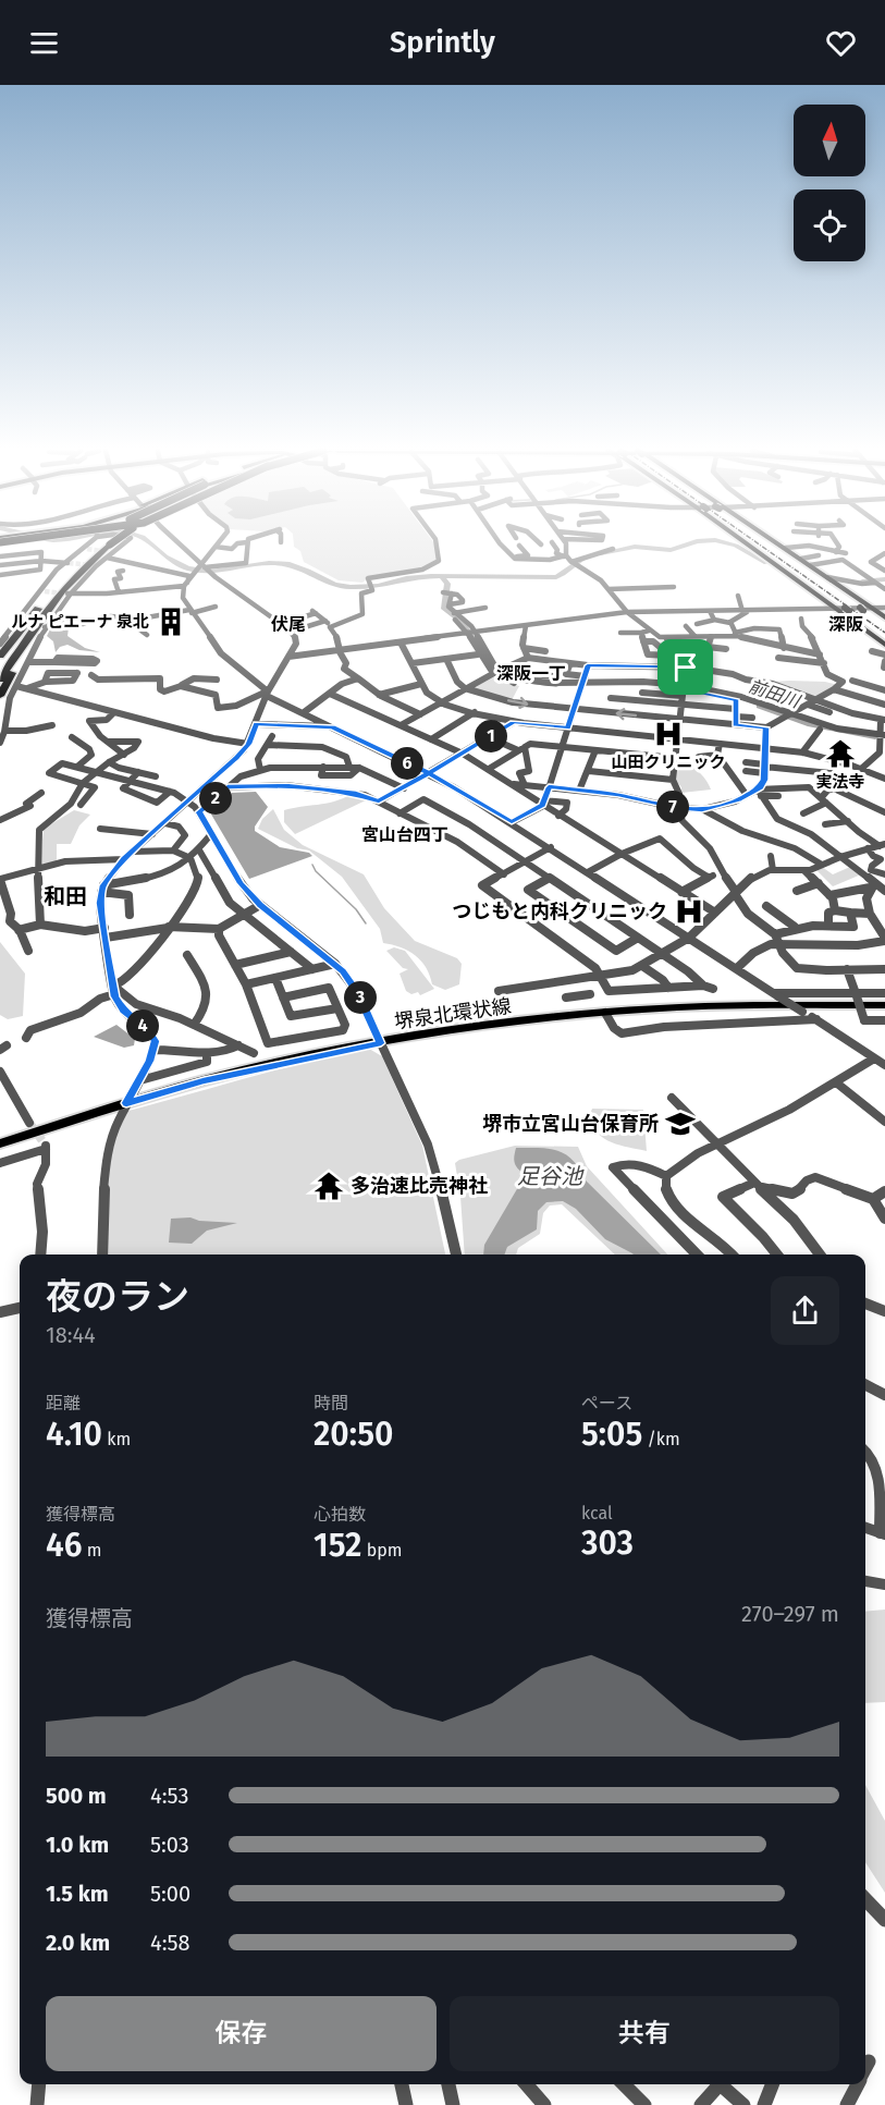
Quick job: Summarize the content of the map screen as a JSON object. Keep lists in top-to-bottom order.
{
  "streets": {
    "main road": ["堺泉北環状線"]
  },
  "districts": [
    "伏尾",
    "深阪",
    "深阪一丁",
    "宮山台四丁",
    "和田"
  ],
  "water": ["前田川", "足谷池"],
  "places": {
    "building": ["ルナ ピエーナ 泉北"],
    "hospital": ["山田クリニック", "つじもと内科クリニック"],
    "temple": ["実法寺", "多治速比売神社"],
    "school or university": ["堺市立宮山台保育所"]
  },
  "north": "top",
  "page": {
    "header": "Sprintly",
    "pins": [
      "1",
      "6",
      "2",
      "7",
      "3",
      "4"
    ],
    "heading": ["夜のラン", "18:44"],
    "stats": [
      ["距離", "4.10 km"],
      ["時間", "20:50"],
      ["ペース", "5:05 /km"],
      ["獲得標高", "46 m"],
      ["心拍数", "152 bpm"],
      ["kcal", "303"]
    ],
    "chart": ["獲得標高", "270–297 m"],
    "list": [
      {
        "name": "500 m",
        "note": "4:53"
      },
      {
        "name": "1.0 km",
        "note": "5:03"
      },
      {
        "name": "1.5 km",
        "note": "5:00"
      },
      {
        "name": "2.0 km",
        "note": "4:58"
      }
    ],
    "buttons": ["保存", "共有"]
  }
}
